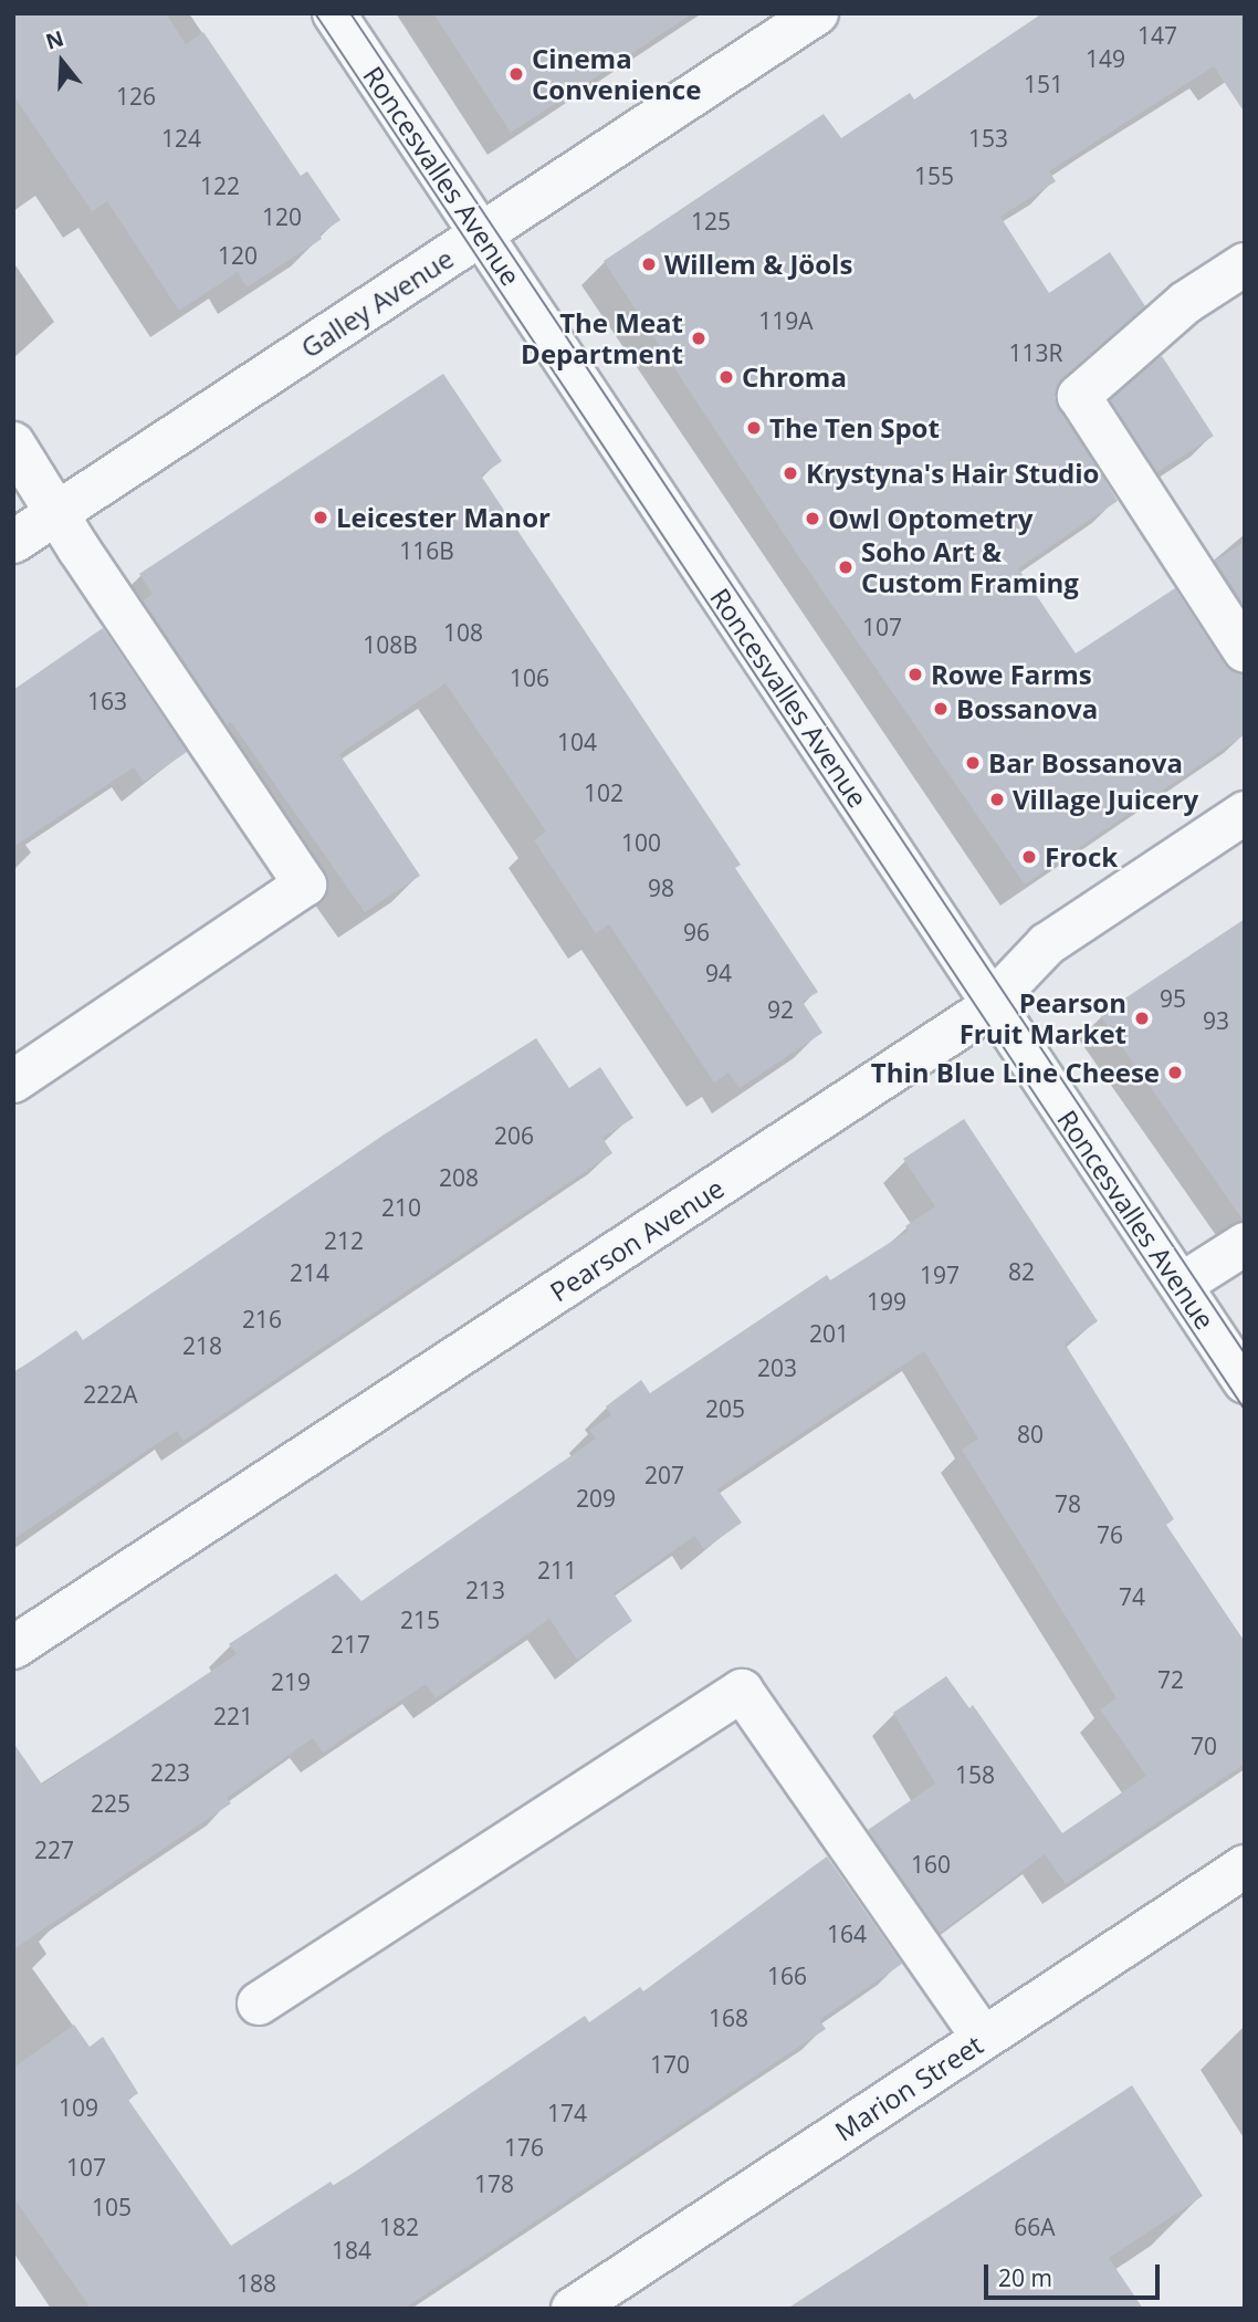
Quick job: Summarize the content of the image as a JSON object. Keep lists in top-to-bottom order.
{
  "streets": {
    "street": [
      "Roncesvalles Avenue",
      "Galley Avenue",
      "Pearson Avenue",
      "Marion Street"
    ]
  },
  "crossings": [
    ["Roncesvalles Avenue", "Galley Avenue"],
    ["Roncesvalles Avenue", "Pearson Avenue"]
  ],
  "places": [
    "Cinema Convenience",
    "Willem & Jöols",
    "The Meat Department",
    "Chroma",
    "The Ten Spot",
    "Krystyna's Hair Studio",
    "Leicester Manor",
    "Owl Optometry",
    "Soho Art & Custom Framing",
    "Rowe Farms",
    "Bossanova",
    "Bar Bossanova",
    "Village Juicery",
    "Frock",
    "Pearson Fruit Market",
    "Thin Blue Line Cheese"
  ],
  "house_numbers": [
    "147",
    "149",
    "151",
    "126",
    "124",
    "153",
    "155",
    "122",
    "120",
    "125",
    "120",
    "119A",
    "113R",
    "116B",
    "107",
    "108",
    "108B",
    "106",
    "163",
    "104",
    "102",
    "100",
    "98",
    "96",
    "94",
    "95",
    "92",
    "93",
    "206",
    "208",
    "210",
    "212",
    "82",
    "214",
    "197",
    "199",
    "216",
    "201",
    "218",
    "203",
    "222A",
    "205",
    "80",
    "207",
    "209",
    "78",
    "76",
    "211",
    "213",
    "74",
    "215",
    "217",
    "72",
    "219",
    "221",
    "70",
    "223",
    "158",
    "225",
    "227",
    "160",
    "164",
    "166",
    "168",
    "170",
    "109",
    "174",
    "176",
    "107",
    "178",
    "105",
    "182",
    "66A",
    "184",
    "188"
  ],
  "scale_bar": "20 m",
  "north": "top"
}
